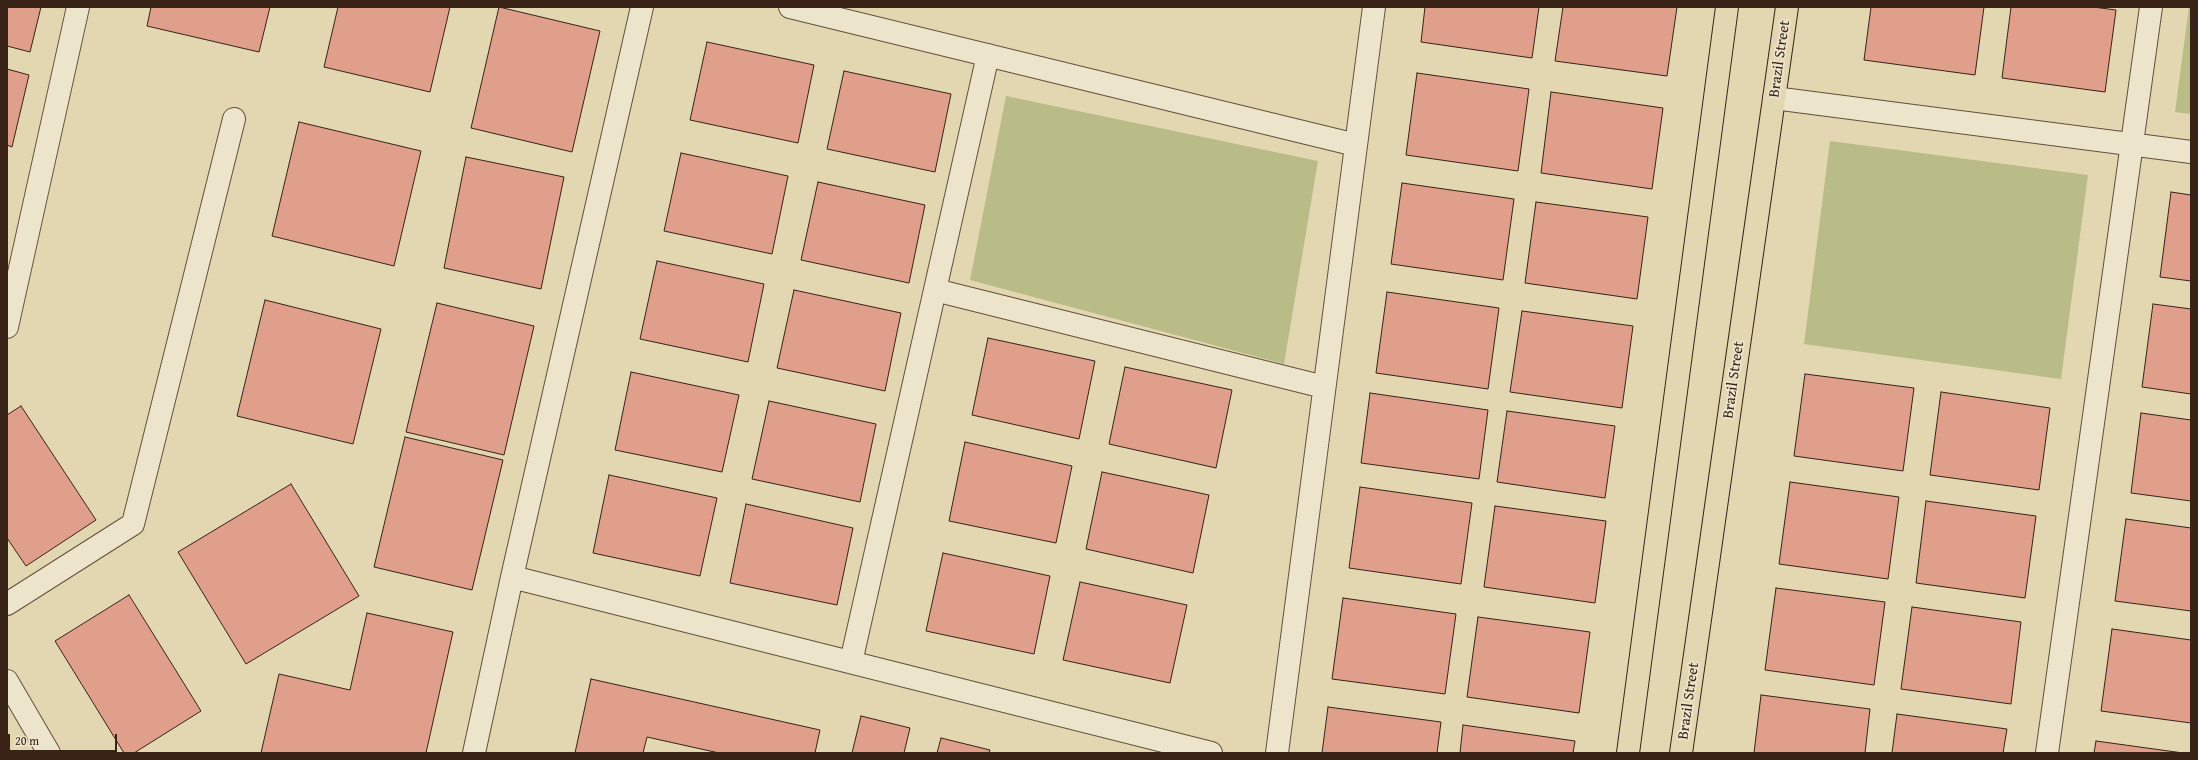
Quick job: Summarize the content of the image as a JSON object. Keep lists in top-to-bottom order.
{
  "streets": {
    "highway": ["Brazil Street"]
  },
  "scale_bar": "20 m"
}
